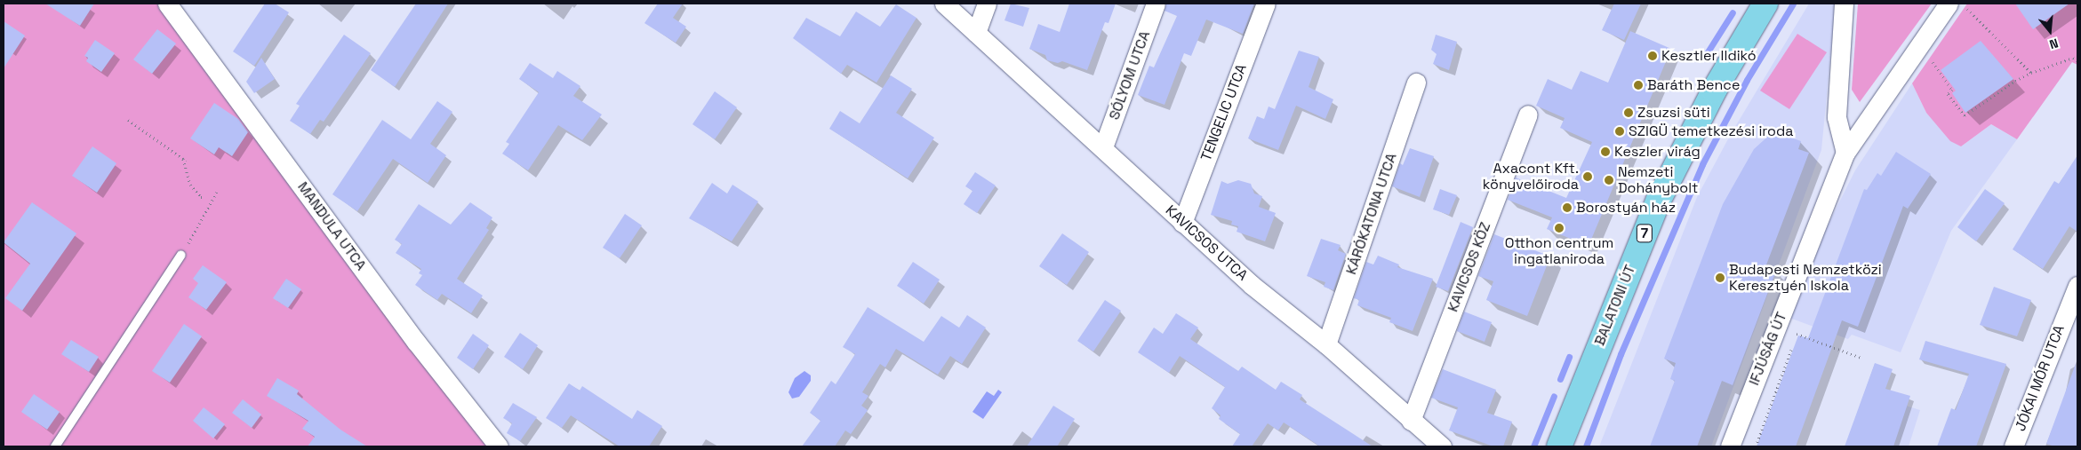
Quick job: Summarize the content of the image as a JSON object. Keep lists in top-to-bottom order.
{
  "streets": {
    "main road": ["7", "BALATONI ÚT"],
    "street": [
      "SÓLYOM UTCA",
      "TENGELIC UTCA",
      "KÁRÓKATONA UTCA",
      "MANDULA UTCA",
      "KAVICSOS UTCA",
      "KAVICSOS KÖZ",
      "IFJÚSÁG ÚT",
      "JÓKAI MÓR UTCA"
    ]
  },
  "crossings": [
    ["SÓLYOM UTCA", "KAVICSOS UTCA"],
    ["TENGELIC UTCA", "KAVICSOS UTCA"],
    ["KÁRÓKATONA UTCA", "KAVICSOS UTCA"],
    ["KAVICSOS UTCA", "KAVICSOS KÖZ"]
  ],
  "places": [
    "Kesztler Ildikó",
    "Baráth Bence",
    "Zsuzsi süti",
    "SZIGÜ temetkezési iroda",
    "Keszler virág",
    "Axacont Kft. könyvelőiroda",
    "Nemzeti Dohánybolt",
    "Borostyán ház",
    "Otthon centrum ingatlaniroda",
    "Budapesti Nemzetközi Keresztyén Iskola"
  ],
  "north": "bottom"
}
